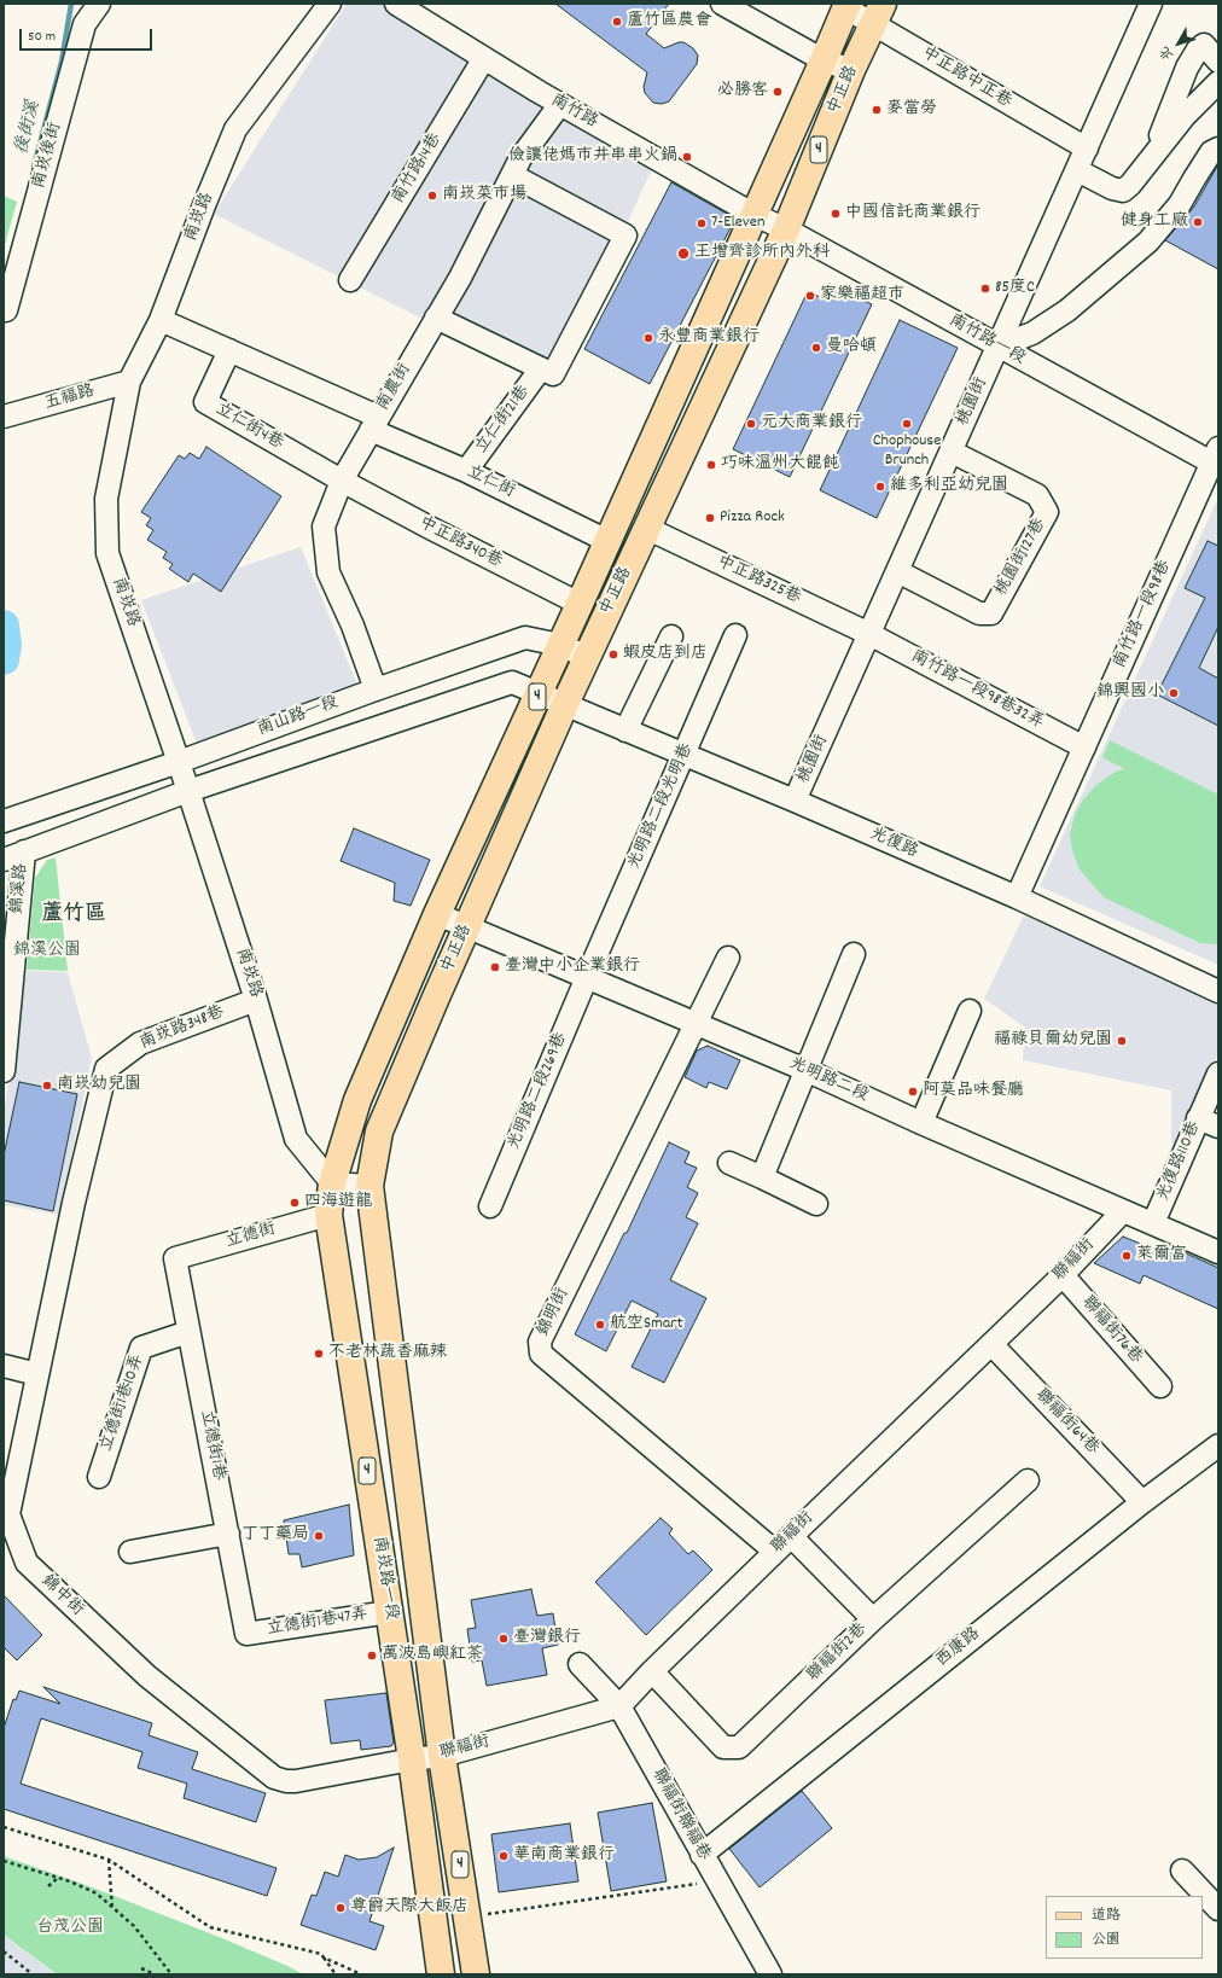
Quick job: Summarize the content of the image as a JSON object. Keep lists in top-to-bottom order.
{
  "streets": {
    "main road": ["中正路", "4", "南崁路一段"],
    "street": [
      "中正路中正巷",
      "南竹路",
      "南崁後街",
      "南竹路14巷",
      "南崁路",
      "南竹路一段",
      "南農街",
      "五福路",
      "桃園街",
      "立仁街21巷",
      "立仁街4巷",
      "立仁街",
      "中正路340巷",
      "桃園街127巷",
      "中正路325巷",
      "南竹路一段98巷",
      "南竹路一段98巷32弄",
      "南山路一段",
      "光明路二段光明巷",
      "光復路",
      "錦溪路",
      "南崁路348巷",
      "光明路二段",
      "光明路二段269巷",
      "光復路110巷",
      "立德街",
      "聯福街",
      "錦明街",
      "聯福街76巷",
      "立德街1巷10弄",
      "聯福街64巷",
      "立德街1巷",
      "錦中街",
      "立德街1巷47弄",
      "西康路",
      "聯福街2巷",
      "聯福街聯福巷"
    ]
  },
  "crossings": [
    ["中正路中正巷", "中正路"],
    ["中正路中正巷", "桃園街"],
    ["中正路", "南竹路"],
    ["中正路", "南崁路"],
    ["中正路", "南竹路一段"],
    ["中正路", "立仁街"],
    ["中正路", "中正路340巷"],
    ["中正路", "中正路325巷"],
    ["中正路", "南山路一段"],
    ["中正路", "光復路"],
    ["中正路", "光明路二段"],
    ["中正路", "南崁路一段"],
    ["南竹路", "南竹路14巷"],
    ["南竹路", "南竹路一段"],
    ["南竹路", "南農街"],
    ["南崁路", "五福路"],
    ["南崁路", "立仁街"],
    ["南崁路", "南山路一段"],
    ["南崁路", "南崁路348巷"],
    ["南崁路", "南崁路一段"],
    ["南竹路一段", "桃園街"],
    ["南竹路一段", "南竹路一段98巷"],
    ["南農街", "立仁街21巷"],
    ["南農街", "立仁街4巷"],
    ["南農街", "立仁街"],
    ["南農街", "中正路340巷"],
    ["南農街", "南山路一段"],
    ["桃園街", "桃園街127巷"],
    ["桃園街", "中正路325巷"],
    ["桃園街", "南竹路一段98巷32弄"],
    ["桃園街", "光復路"],
    ["立仁街21巷", "立仁街"],
    ["立仁街4巷", "立仁街"],
    ["立仁街4巷", "中正路340巷"],
    ["中正路325巷", "南竹路一段98巷32弄"],
    ["南竹路一段98巷", "南竹路一段98巷32弄"],
    ["南竹路一段98巷", "光復路"],
    ["南山路一段", "光復路"],
    ["南山路一段", "錦溪路"],
    ["光明路二段光明巷", "光復路"],
    ["光明路二段光明巷", "光明路二段"],
    ["光明路二段光明巷", "光明路二段269巷"],
    ["南崁路348巷", "錦中街"],
    ["光明路二段", "光明路二段269巷"],
    ["光明路二段", "光復路110巷"],
    ["光明路二段", "聯福街"],
    ["光明路二段", "錦明街"],
    ["立德街", "立德街1巷"],
    ["立德街", "南崁路一段"],
    ["聯福街", "錦明街"],
    ["聯福街", "聯福街76巷"],
    ["聯福街", "聯福街64巷"],
    ["聯福街", "南崁路一段"],
    ["聯福街", "錦中街"],
    ["聯福街", "聯福街2巷"],
    ["聯福街", "聯福街聯福巷"],
    ["立德街1巷10弄", "立德街1巷"],
    ["聯福街64巷", "西康路"],
    ["立德街1巷", "立德街1巷47弄"],
    ["南崁路一段", "錦中街"],
    ["南崁路一段", "立德街1巷47弄"],
    ["西康路", "聯福街聯福巷"]
  ],
  "districts": ["蘆竹區"],
  "water": ["後街溪"],
  "parks": ["錦溪公園", "台茂公園"],
  "places": [
    "蘆竹區農會",
    "必勝客",
    "麥當勞",
    "儉讓佬媽市井串串火鍋",
    "南崁菜市場",
    "中國信託商業銀行",
    "健身工廠",
    "7-Eleven",
    "王增齊診所內外科",
    "85度C",
    "家樂福超市",
    "永豐商業銀行",
    "曼哈頓",
    "元大商業銀行",
    "Chophouse Brunch",
    "巧味溫州大餛飩",
    "維多利亞幼兒園",
    "Pizza Rock",
    "蝦皮店到店",
    "錦興國小",
    "臺灣中小企業銀行",
    "福祿貝爾幼兒園",
    "南崁幼兒園",
    "阿莫品味餐廳",
    "四海遊龍",
    "萊爾富",
    "航空Smart",
    "不老林蔬香麻辣",
    "丁丁藥局",
    "臺灣銀行",
    "萬波島嶼紅茶",
    "華南商業銀行",
    "尊爵天際大飯店"
  ],
  "legend": ["道路", "公園"],
  "scale_bar": "50 m",
  "north": "bottom left"
}
